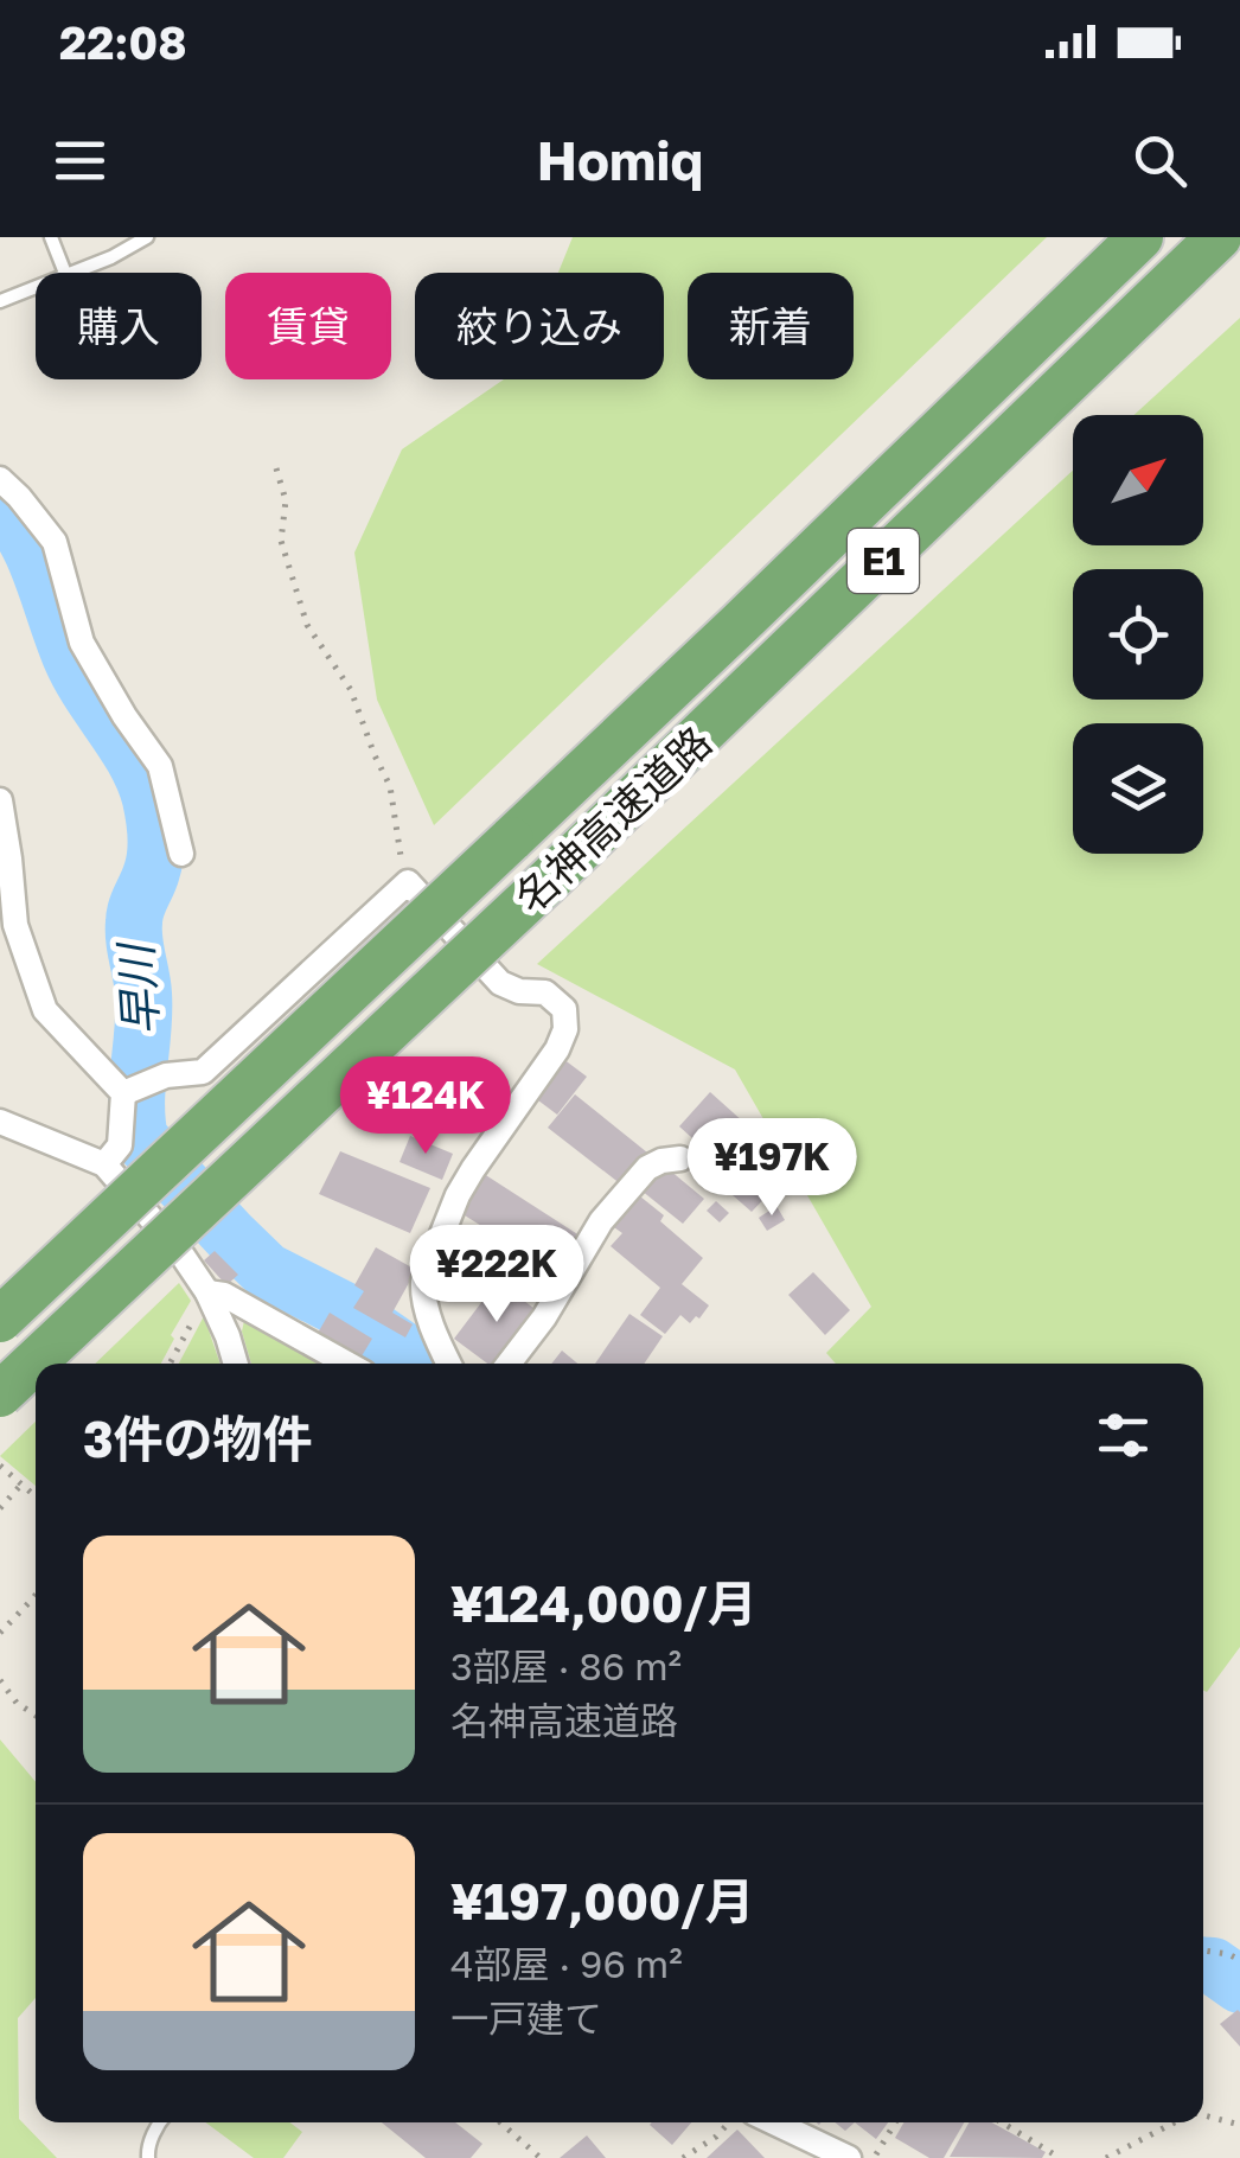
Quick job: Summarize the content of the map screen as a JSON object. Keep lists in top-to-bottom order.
{
  "streets": {
    "highway": ["E1", "名神高速道路"]
  },
  "water": ["早川"],
  "north": "top right",
  "page": {
    "status": "22:08",
    "header": "Homiq",
    "chip": [
      "購入",
      "賃貸",
      "絞り込み",
      "新着"
    ],
    "price": ["¥124K", "¥197K", "¥222K"],
    "heading": "3件の物件",
    "list": [
      {
        "name": "¥124,000/月",
        "note": "3部屋 · 86 m² · 名神高速道路"
      },
      {
        "name": "¥197,000/月",
        "note": "4部屋 · 96 m² · 一戸建て"
      }
    ]
  }
}
